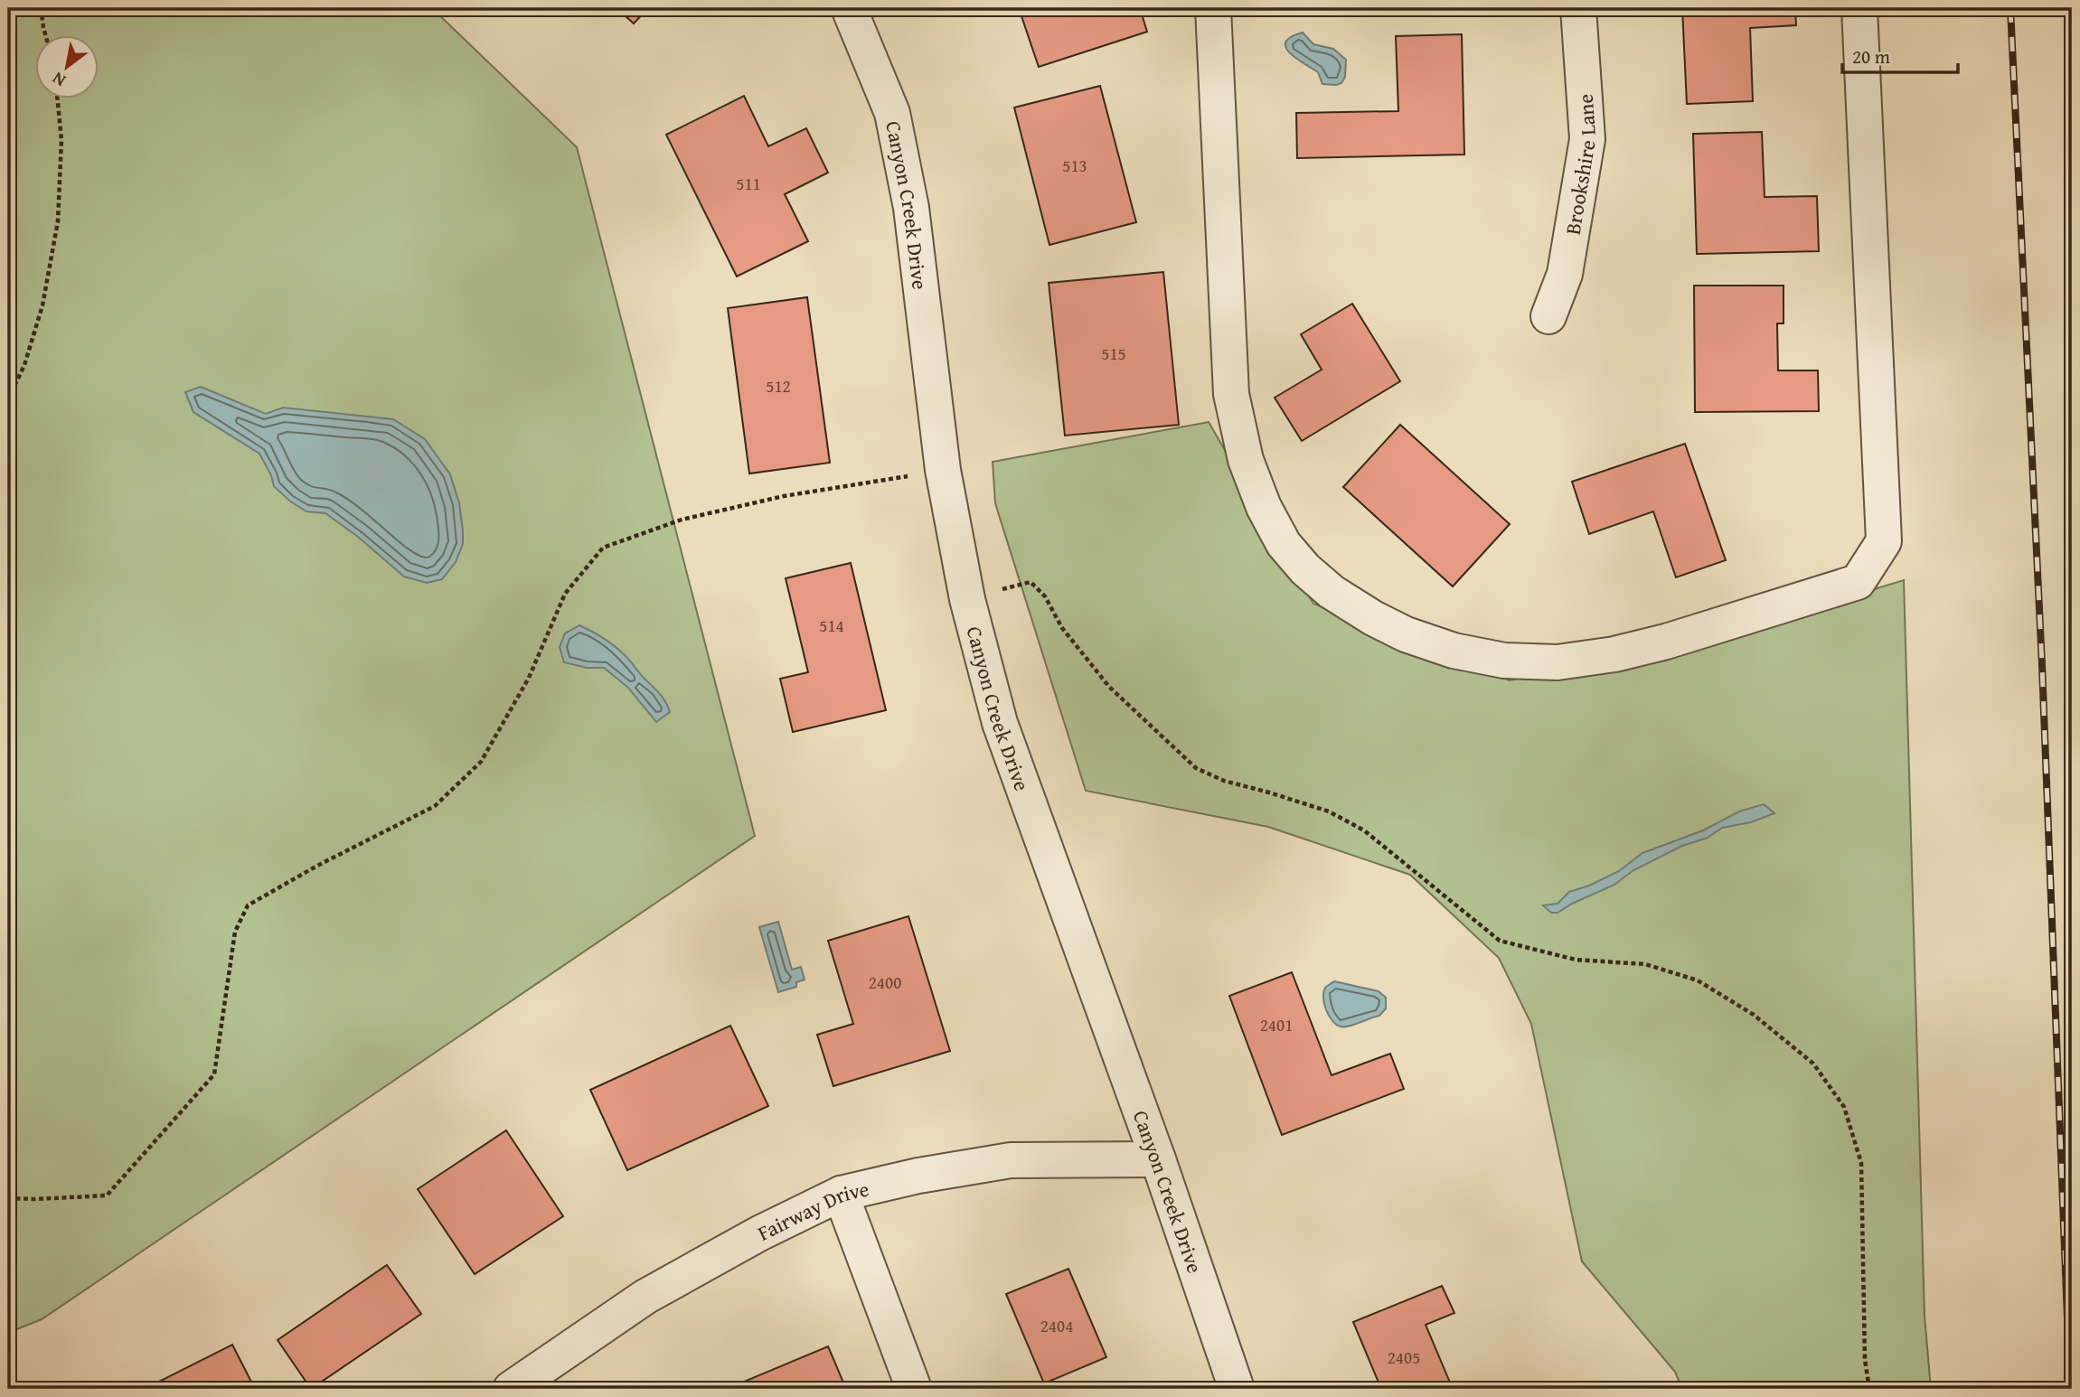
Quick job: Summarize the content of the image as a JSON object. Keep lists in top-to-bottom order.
{
  "streets": {
    "street": ["Brookshire Lane", "Canyon Creek Drive", "Fairway Drive"]
  },
  "crossings": [
    ["Canyon Creek Drive", "Fairway Drive"]
  ],
  "house_numbers": [
    "513",
    "511",
    "515",
    "512",
    "514",
    "2400",
    "2401",
    "2404",
    "2405"
  ],
  "scale_bar": "20 m",
  "north": "bottom left"
}
